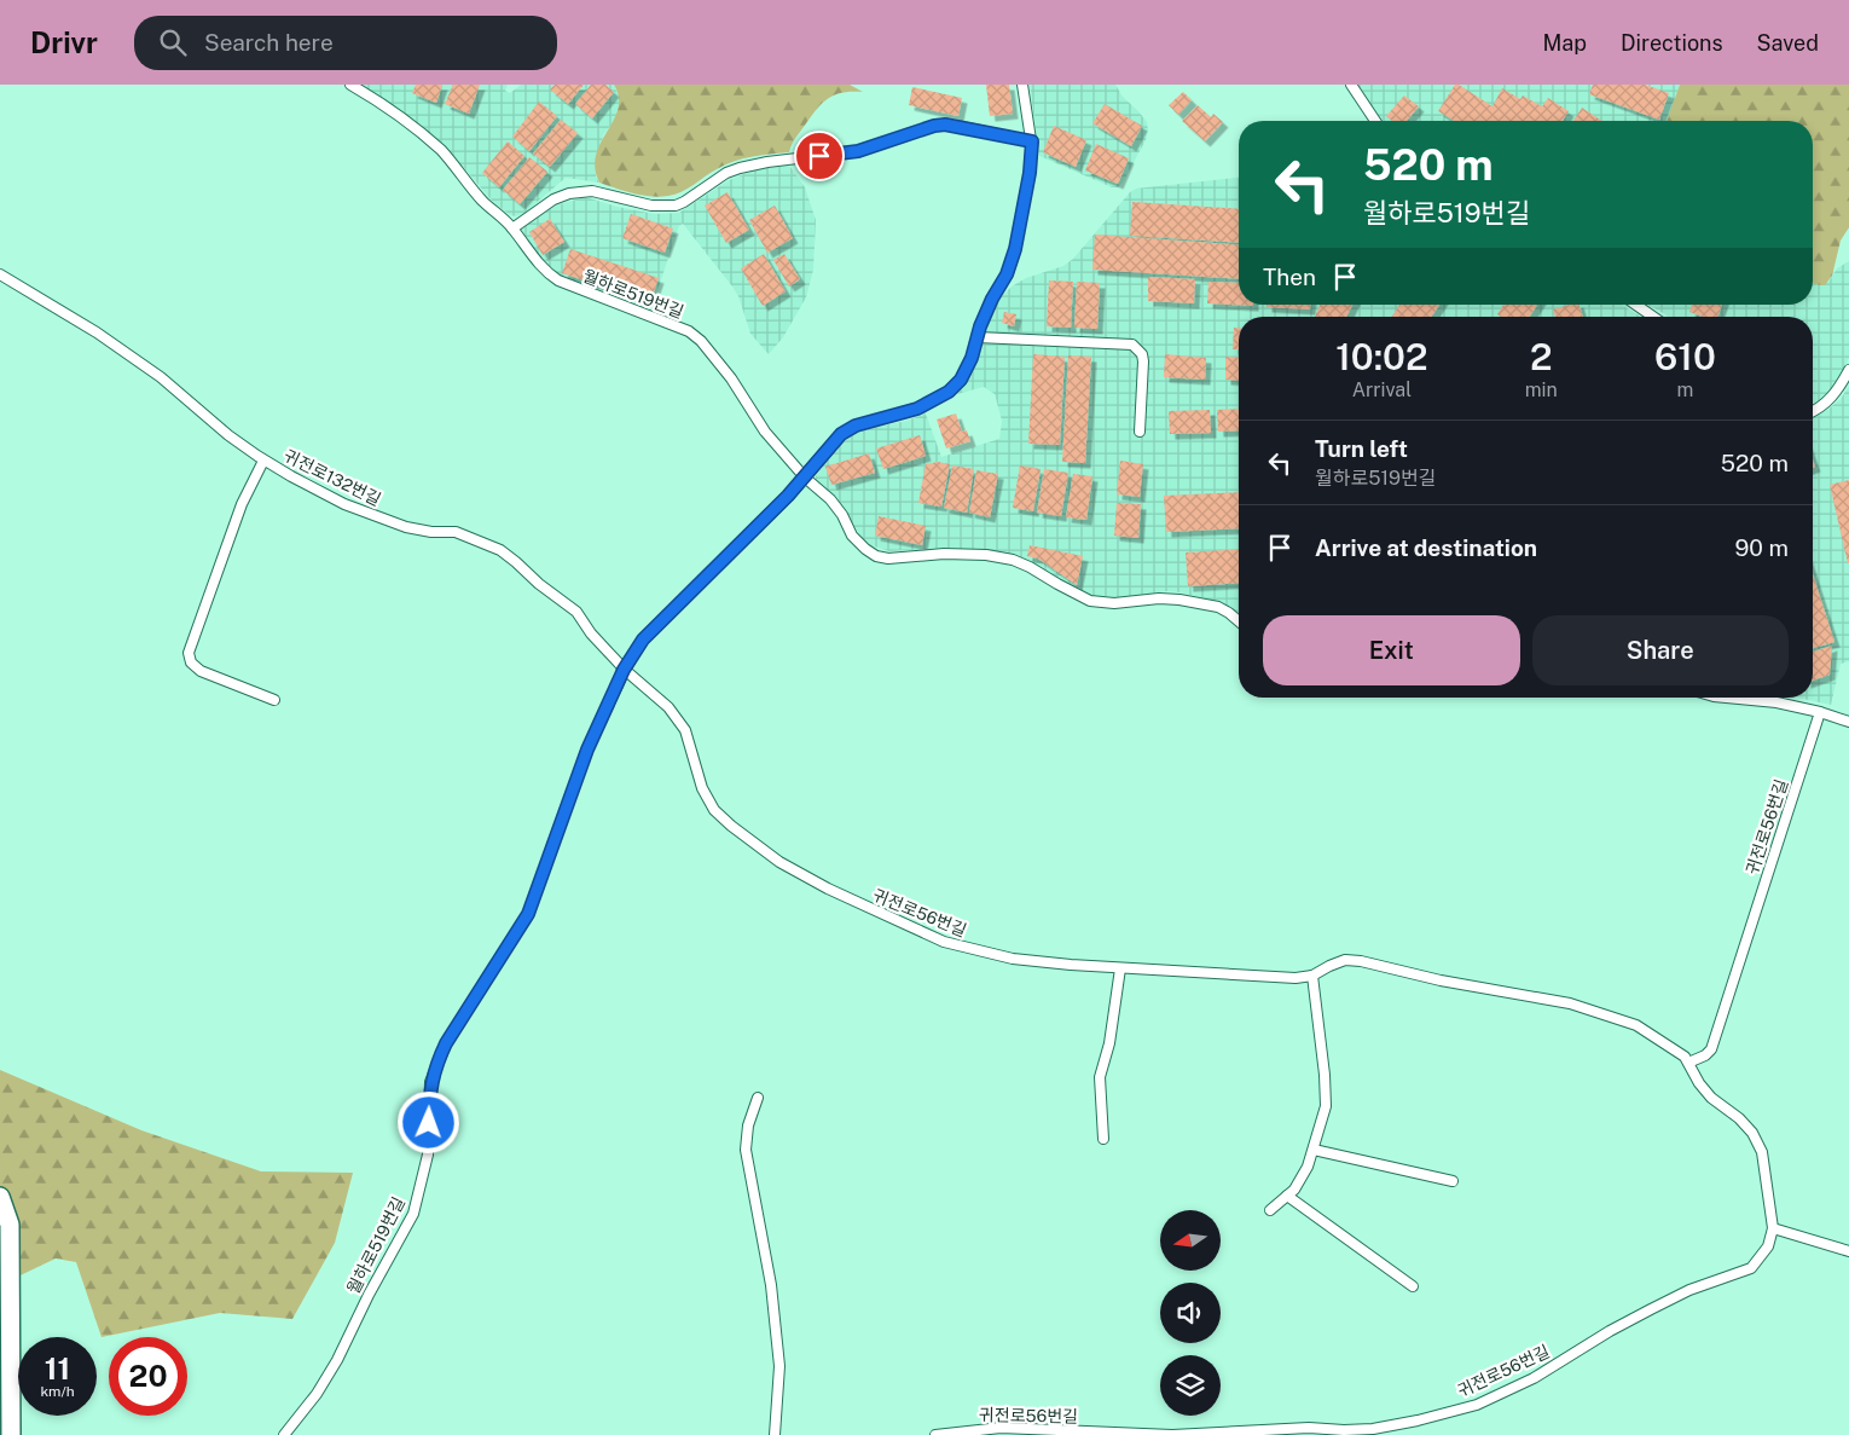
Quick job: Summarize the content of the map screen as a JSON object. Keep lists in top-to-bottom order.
{
  "streets": {
    "lane": ["월하로519번길", "귀전로132번길", "귀전로56번길"]
  },
  "crossings": [
    ["월하로519번길", "귀전로132번길"],
    ["월하로519번길", "귀전로56번길"],
    ["귀전로132번길", "귀전로56번길"]
  ],
  "north": "left",
  "page": {
    "header": "Drivr",
    "search": "Search here",
    "nav": ["Map", "Directions", "Saved"],
    "turn": ["520 m", "월하로519번길"],
    "then": "Then",
    "eta": [
      "10:02",
      "Arrival",
      "2",
      "min",
      "610",
      "m"
    ],
    "list": [
      {
        "name": "Turn left",
        "note": "월하로519번길",
        "value": "520 m"
      },
      {
        "name": "Arrive at destination",
        "value": "90 m"
      }
    ],
    "buttons": ["Exit", "Share"],
    "speed": "11 km/h",
    "limit": "20"
  }
}
